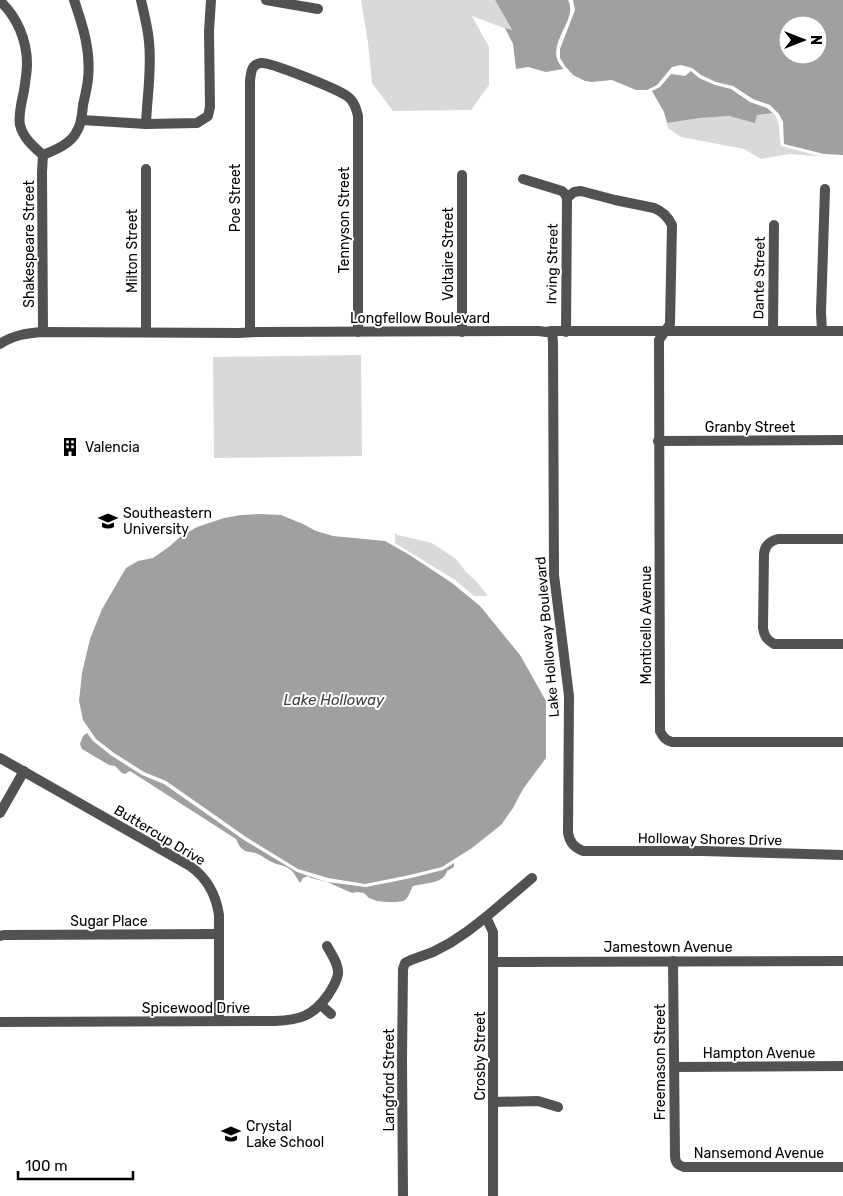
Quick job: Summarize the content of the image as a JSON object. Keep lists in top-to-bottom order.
{
  "streets": {
    "street": [
      "Poe Street",
      "Tennyson Street",
      "Shakespeare Street",
      "Milton Street",
      "Voltaire Street",
      "Irving Street",
      "Dante Street",
      "Longfellow Boulevard",
      "Granby Street",
      "Monticello Avenue",
      "Lake Holloway Boulevard",
      "Buttercup Drive",
      "Holloway Shores Drive",
      "Sugar Place",
      "Jamestown Avenue",
      "Spicewood Drive",
      "Hampton Avenue",
      "Crosby Street",
      "Freemason Street",
      "Langford Street",
      "Nansemond Avenue"
    ]
  },
  "crossings": [
    ["Poe Street", "Tennyson Street"],
    ["Poe Street", "Longfellow Boulevard"],
    ["Tennyson Street", "Longfellow Boulevard"],
    ["Shakespeare Street", "Longfellow Boulevard"],
    ["Milton Street", "Longfellow Boulevard"],
    ["Voltaire Street", "Longfellow Boulevard"],
    ["Irving Street", "Longfellow Boulevard"],
    ["Irving Street", "Monticello Avenue"],
    ["Dante Street", "Longfellow Boulevard"],
    ["Longfellow Boulevard", "Monticello Avenue"],
    ["Longfellow Boulevard", "Lake Holloway Boulevard"],
    ["Granby Street", "Monticello Avenue"],
    ["Lake Holloway Boulevard", "Holloway Shores Drive"],
    ["Buttercup Drive", "Sugar Place"],
    ["Buttercup Drive", "Spicewood Drive"],
    ["Jamestown Avenue", "Crosby Street"],
    ["Jamestown Avenue", "Freemason Street"],
    ["Hampton Avenue", "Freemason Street"],
    ["Crosby Street", "Langford Street"],
    ["Freemason Street", "Nansemond Avenue"]
  ],
  "water": ["Lake Holloway"],
  "places": {
    "building": ["Valencia"],
    "school or university": ["Southeastern University", "Crystal Lake School"]
  },
  "scale_bar": "100 m",
  "north": "right"
}
